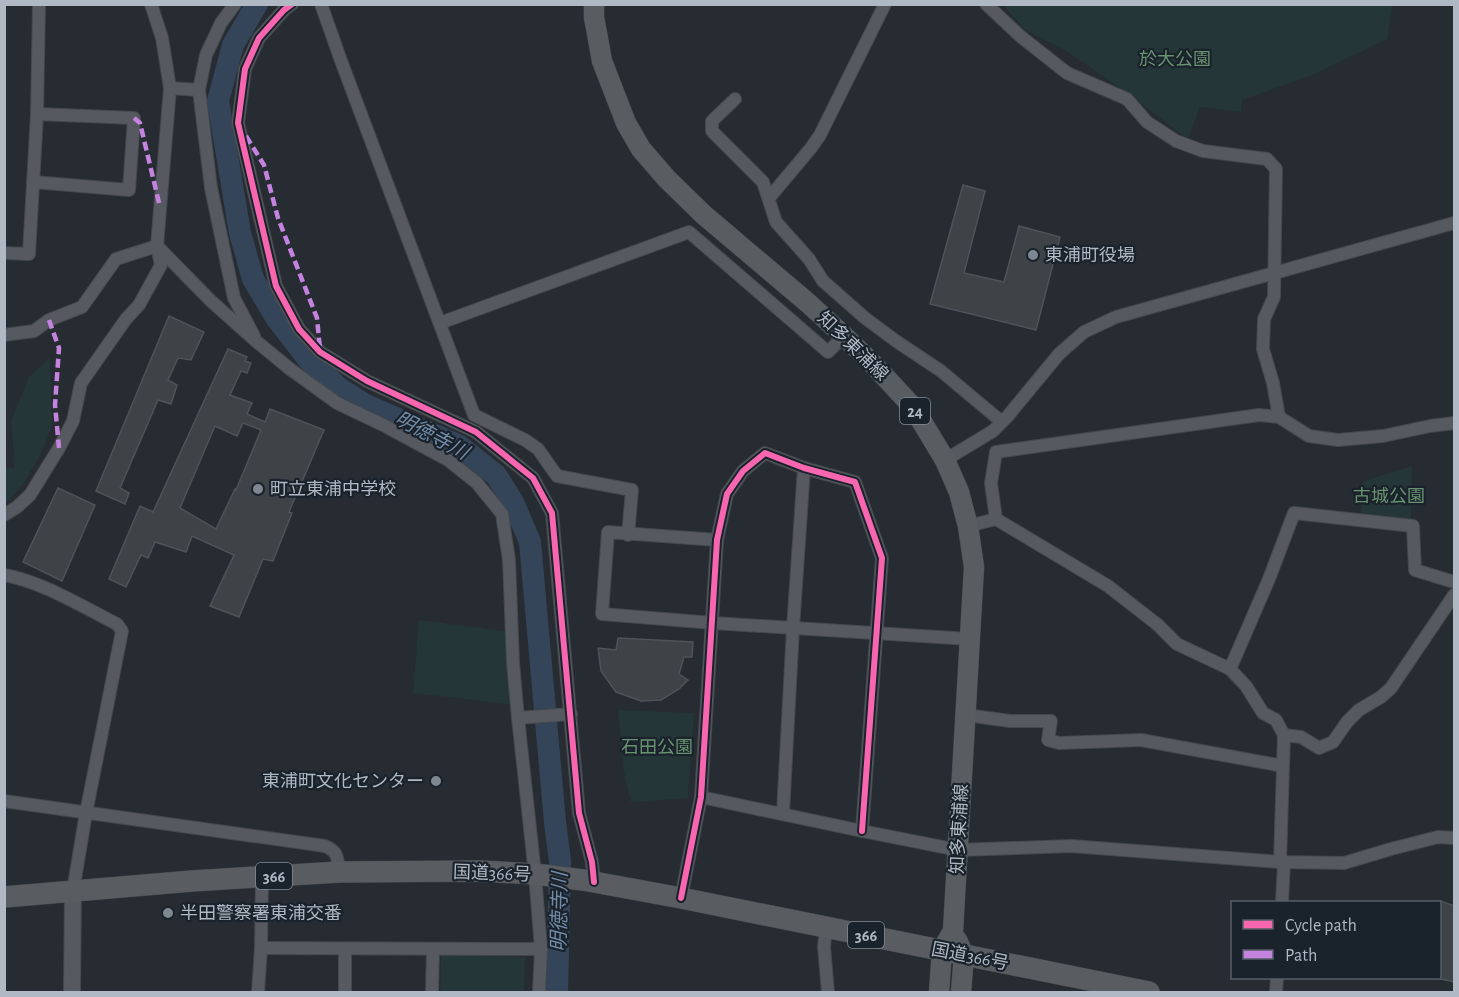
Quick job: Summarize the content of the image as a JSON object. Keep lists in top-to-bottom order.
{
  "streets": {
    "highway": ["国道366号", "366"],
    "main road": ["知多東浦線", "24"]
  },
  "crossings": [
    ["知多東浦線", "国道366号"]
  ],
  "water": ["明徳寺川"],
  "parks": ["於大公園", "古城公園", "石田公園"],
  "places": [
    "東浦町役場",
    "町立東浦中学校",
    "東浦町文化センター",
    "半田警察署東浦交番"
  ],
  "legend": ["Cycle path", "Path"]
}
